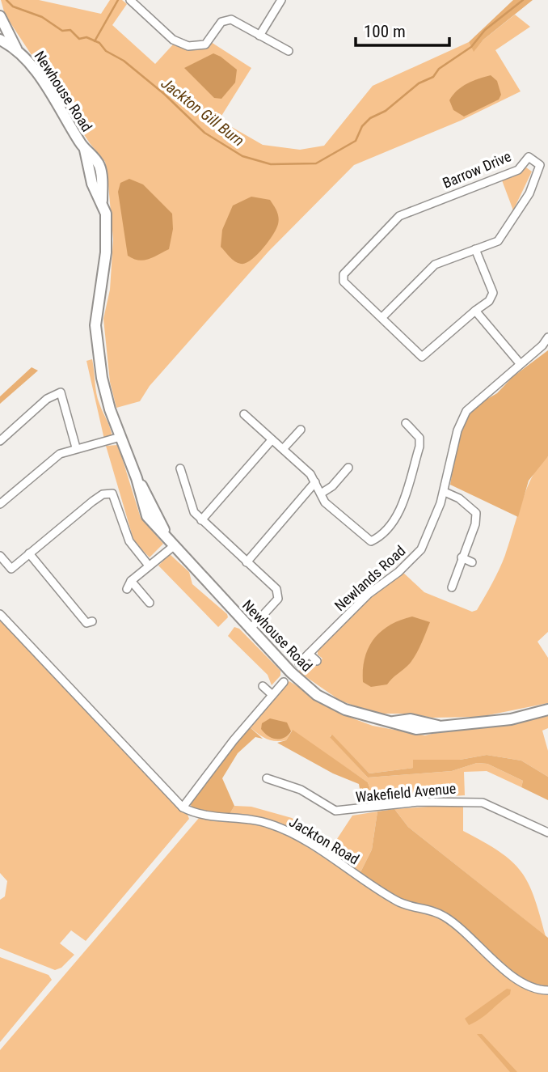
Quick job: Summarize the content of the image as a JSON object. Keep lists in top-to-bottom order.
{
  "streets": {
    "street": [
      "Newhouse Road",
      "Barrow Drive",
      "Newlands Road",
      "Wakefield Avenue",
      "Jackton Road"
    ]
  },
  "water": ["Jackton Gill Burn"],
  "scale_bar": "100 m"
}
